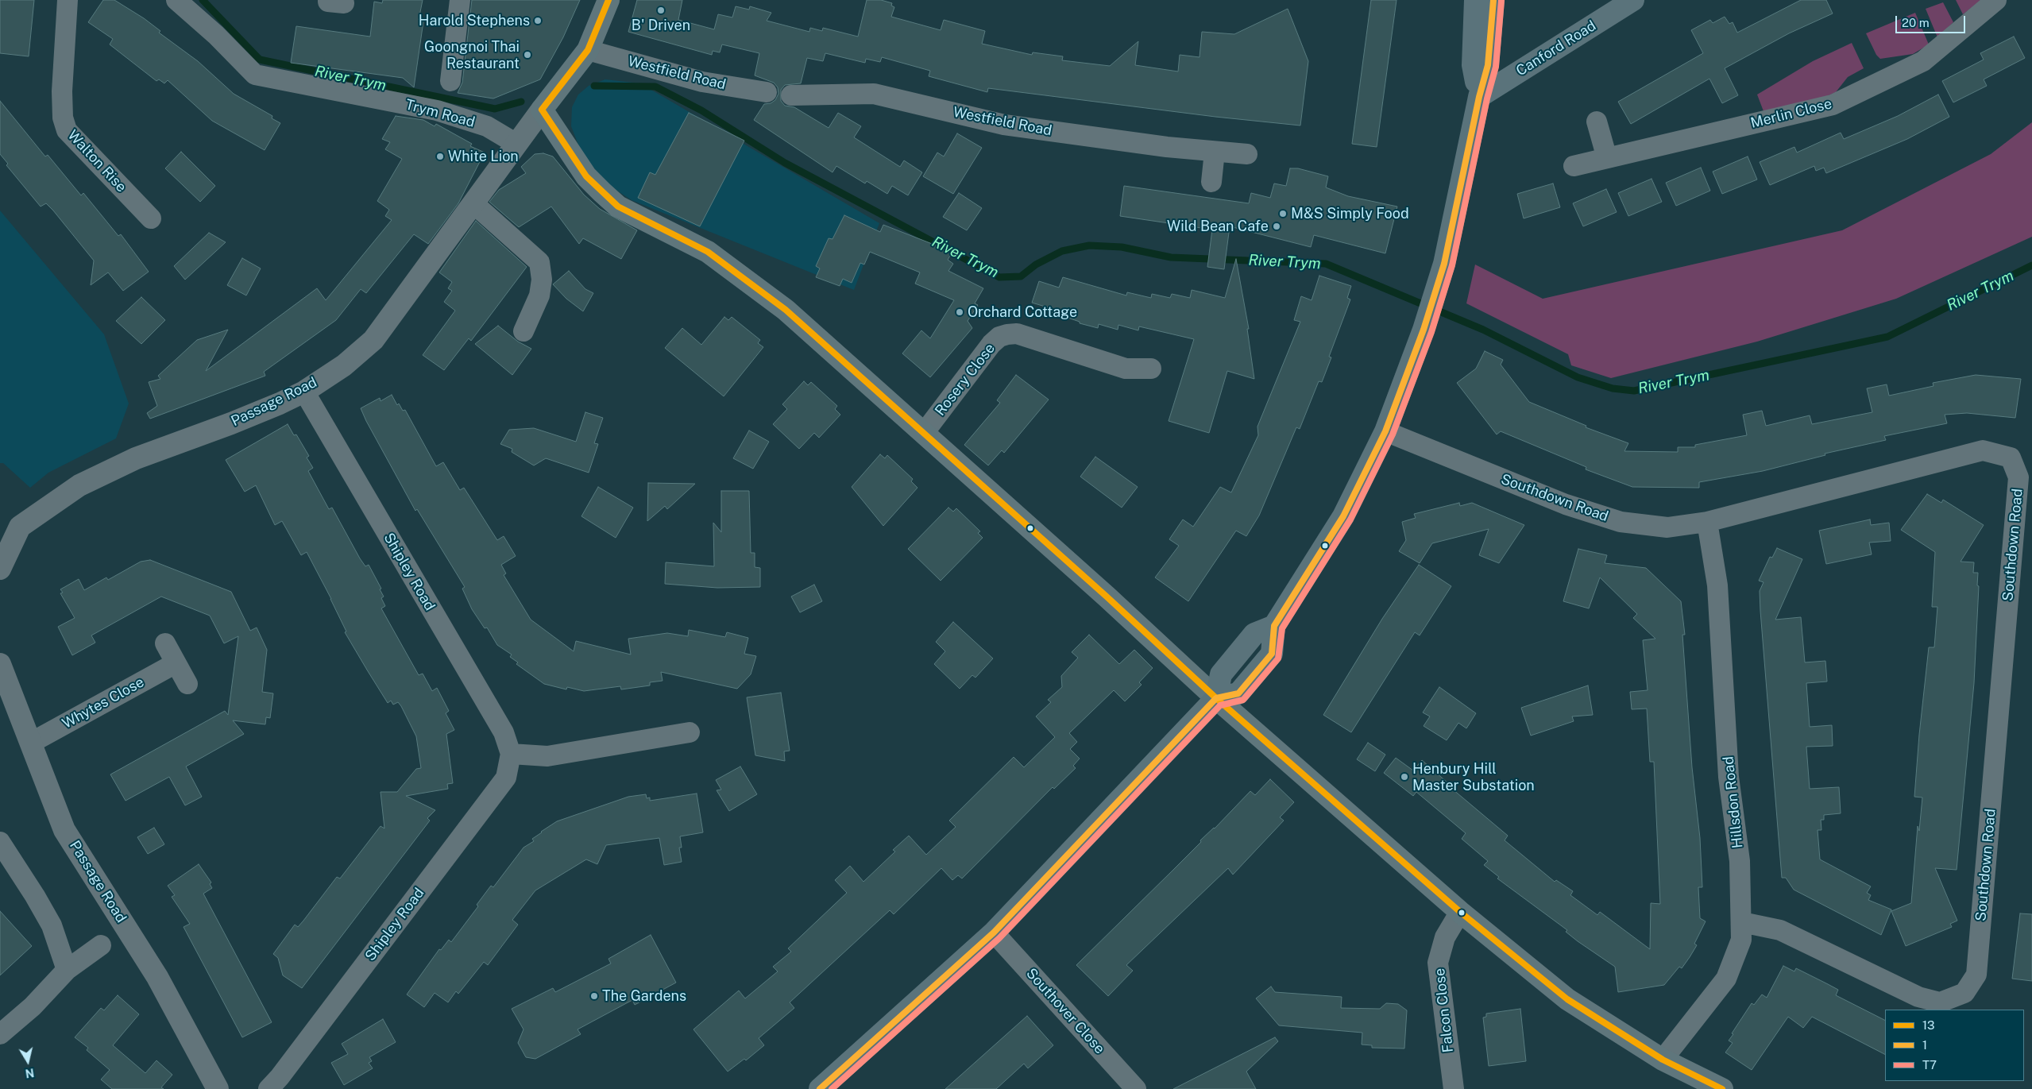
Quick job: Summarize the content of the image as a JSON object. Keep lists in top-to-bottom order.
{
  "streets": {
    "main road": ["Canford Road"],
    "street": [
      "Westfield Road",
      "Trym Road",
      "Merlin Close",
      "Walton Rise",
      "Rosery Close",
      "Passage Road",
      "Southdown Road",
      "Shipley Road",
      "Whytes Close",
      "Hillsdon Road",
      "Falcon Close",
      "Southover Close"
    ]
  },
  "crossings": [
    ["Trym Road", "Passage Road"],
    ["Passage Road", "Shipley Road"],
    ["Passage Road", "Whytes Close"],
    ["Southdown Road", "Hillsdon Road"]
  ],
  "water": ["River Trym"],
  "places": [
    "B' Driven",
    "Harold Stephens",
    "Goongnoi Thai Restaurant",
    "White Lion",
    "M&S Simply Food",
    "Wild Bean Cafe",
    "Orchard Cottage",
    "Henbury Hill Master Substation",
    "The Gardens"
  ],
  "lines": ["transit line 13", "transit line 1", "transit line T7"],
  "legend": ["13", "1", "T7"],
  "scale_bar": "20 m",
  "north": "bottom"
}
